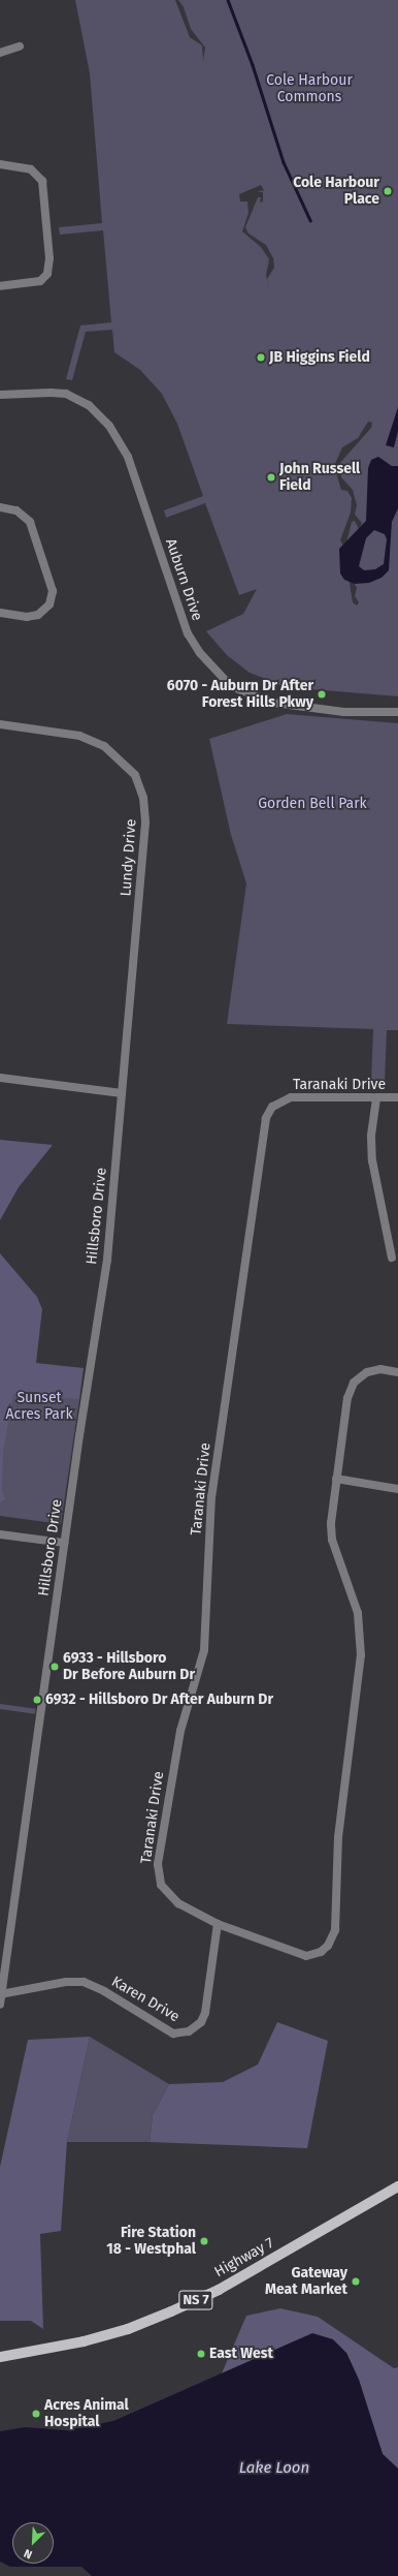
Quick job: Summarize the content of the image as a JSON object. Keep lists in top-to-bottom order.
{
  "streets": {
    "main road": ["Highway 7", "NS 7"],
    "street": [
      "Auburn Drive",
      "Lundy Drive",
      "Taranaki Drive",
      "Hillsboro Drive",
      "Karen Drive"
    ]
  },
  "crossings": [
    ["Lundy Drive", "Hillsboro Drive"],
    ["Taranaki Drive", "Karen Drive"],
    ["Hillsboro Drive", "Karen Drive"]
  ],
  "water": ["Lake Loon"],
  "parks": ["Cole Harbour Commons", "Gorden Bell Park", "Sunset Acres Park"],
  "places": [
    "Cole Harbour Place",
    "JB Higgins Field",
    "John Russell Field",
    "6070 - Auburn Dr After Forest Hills Pkwy",
    "6933 - Hillsboro Dr Before Auburn Dr",
    "6932 - Hillsboro Dr After Auburn Dr",
    "Fire Station 18 - Westphal",
    "Gateway Meat Market",
    "East West",
    "Acres Animal Hospital"
  ],
  "north": "bottom left"
}
